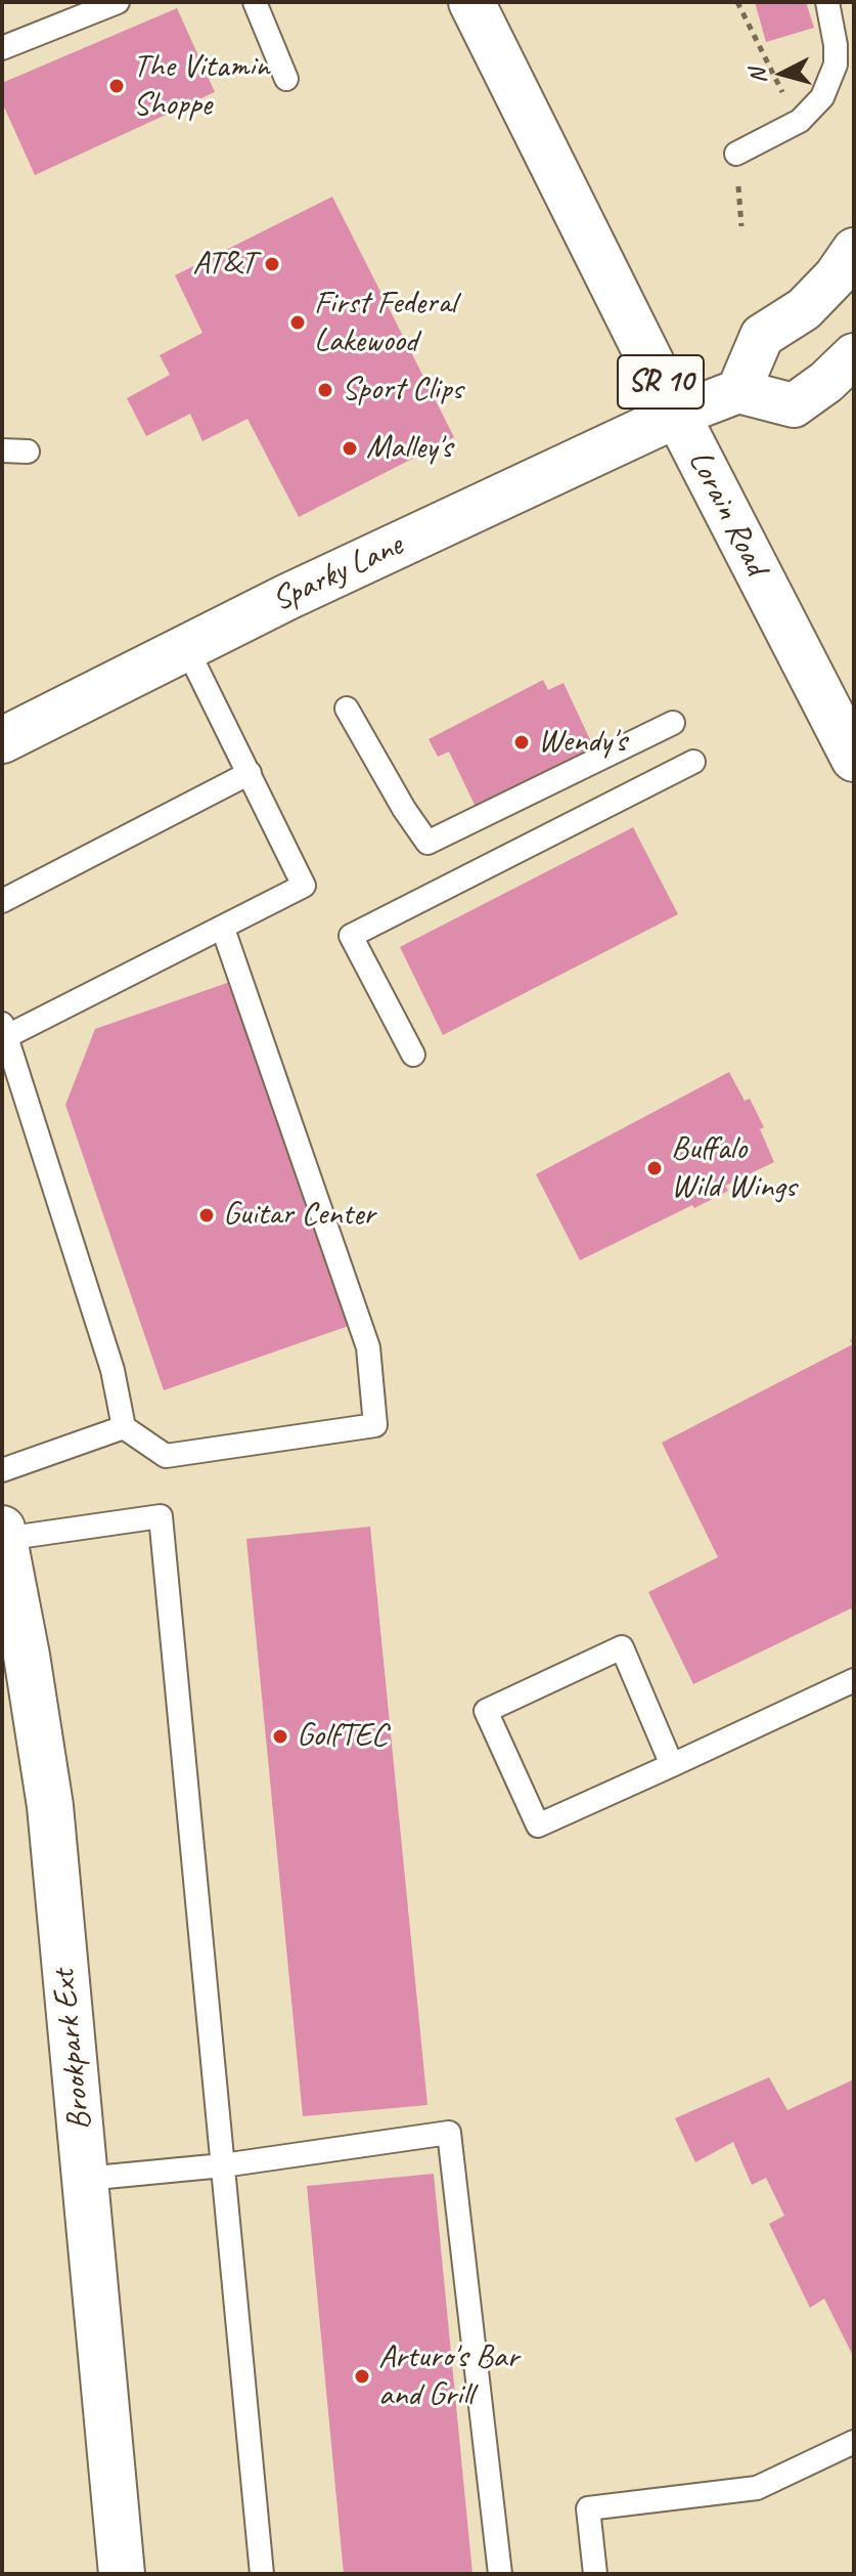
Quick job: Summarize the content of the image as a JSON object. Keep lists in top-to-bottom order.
{
  "streets": {
    "street": [
      "SR 10",
      "Lorain Road",
      "Sparky Lane",
      "Brookpark Ext"
    ]
  },
  "crossings": [
    ["Lorain Road", "Sparky Lane"]
  ],
  "places": [
    "The Vitamin Shoppe",
    "AT&T",
    "First Federal Lakewood",
    "Sport Clips",
    "Malley's",
    "Wendy's",
    "Buffalo Wild Wings",
    "Guitar Center",
    "GolfTEC",
    "Arturo's Bar and Grill"
  ],
  "north": "left"
}
